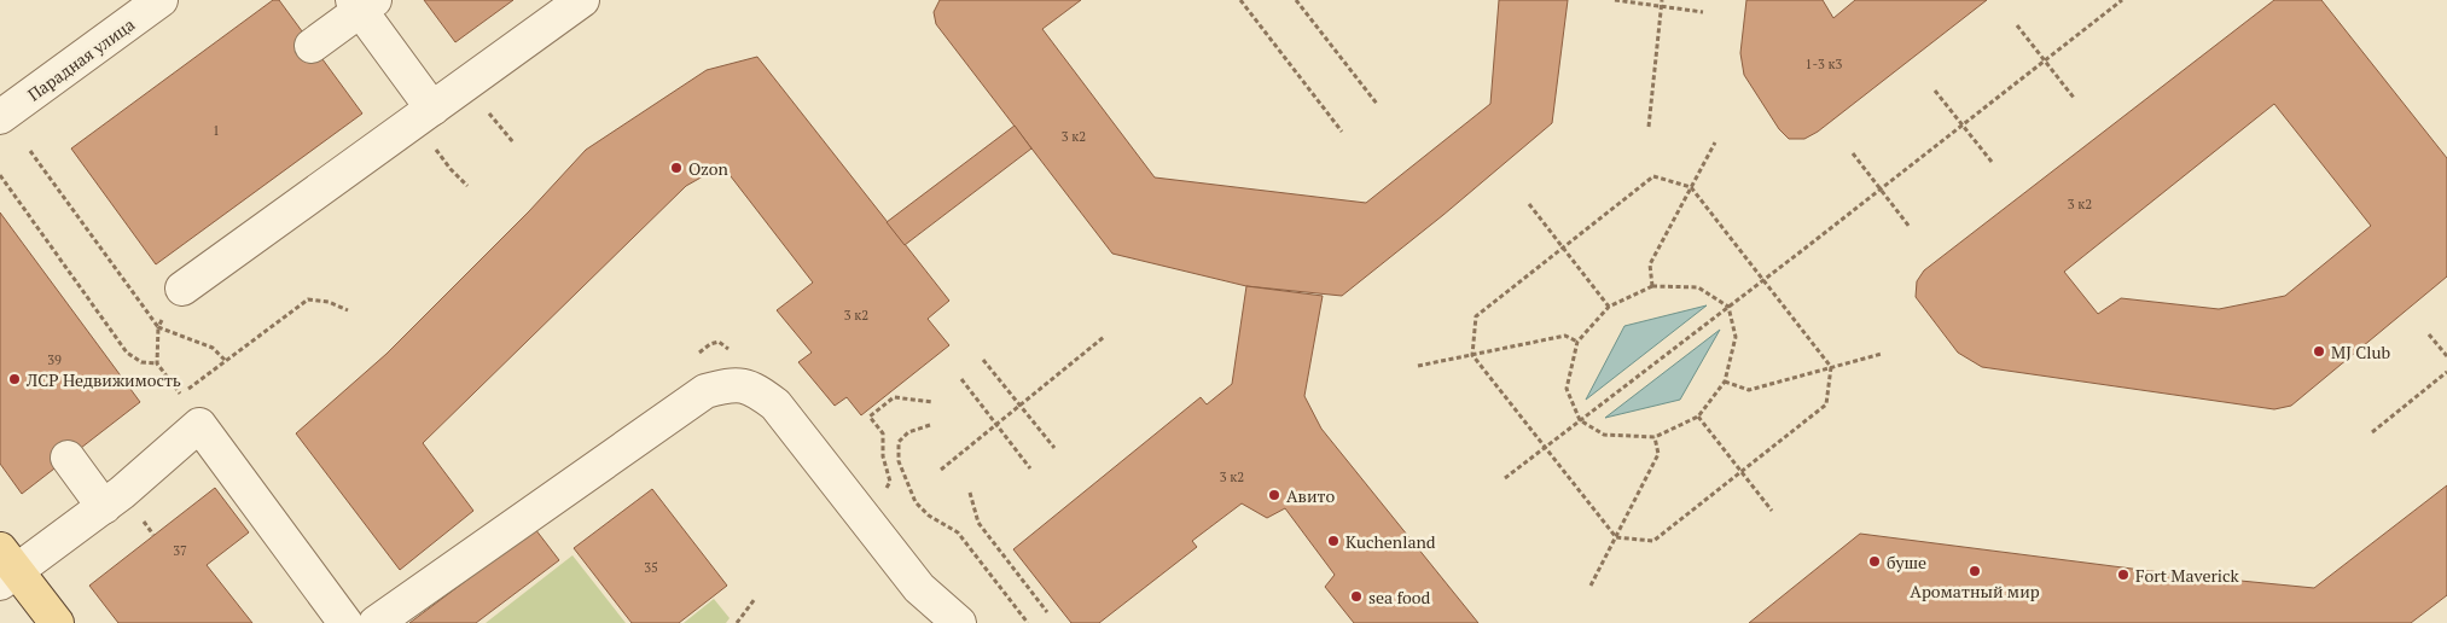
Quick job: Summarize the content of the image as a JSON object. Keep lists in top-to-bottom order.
{
  "streets": {
    "street": ["Парадная улица"]
  },
  "places": [
    "Ozon",
    "MJ Club",
    "ЛСР Недвижимость",
    "Авито",
    "Kuchenland",
    "буше",
    "Ароматный мир",
    "Fort Maverick",
    "sea food"
  ],
  "house_numbers": [
    "1-3 к3",
    "1",
    "3 к2",
    "3 к2",
    "3 к2",
    "39",
    "3 к2",
    "37",
    "35"
  ]
}
